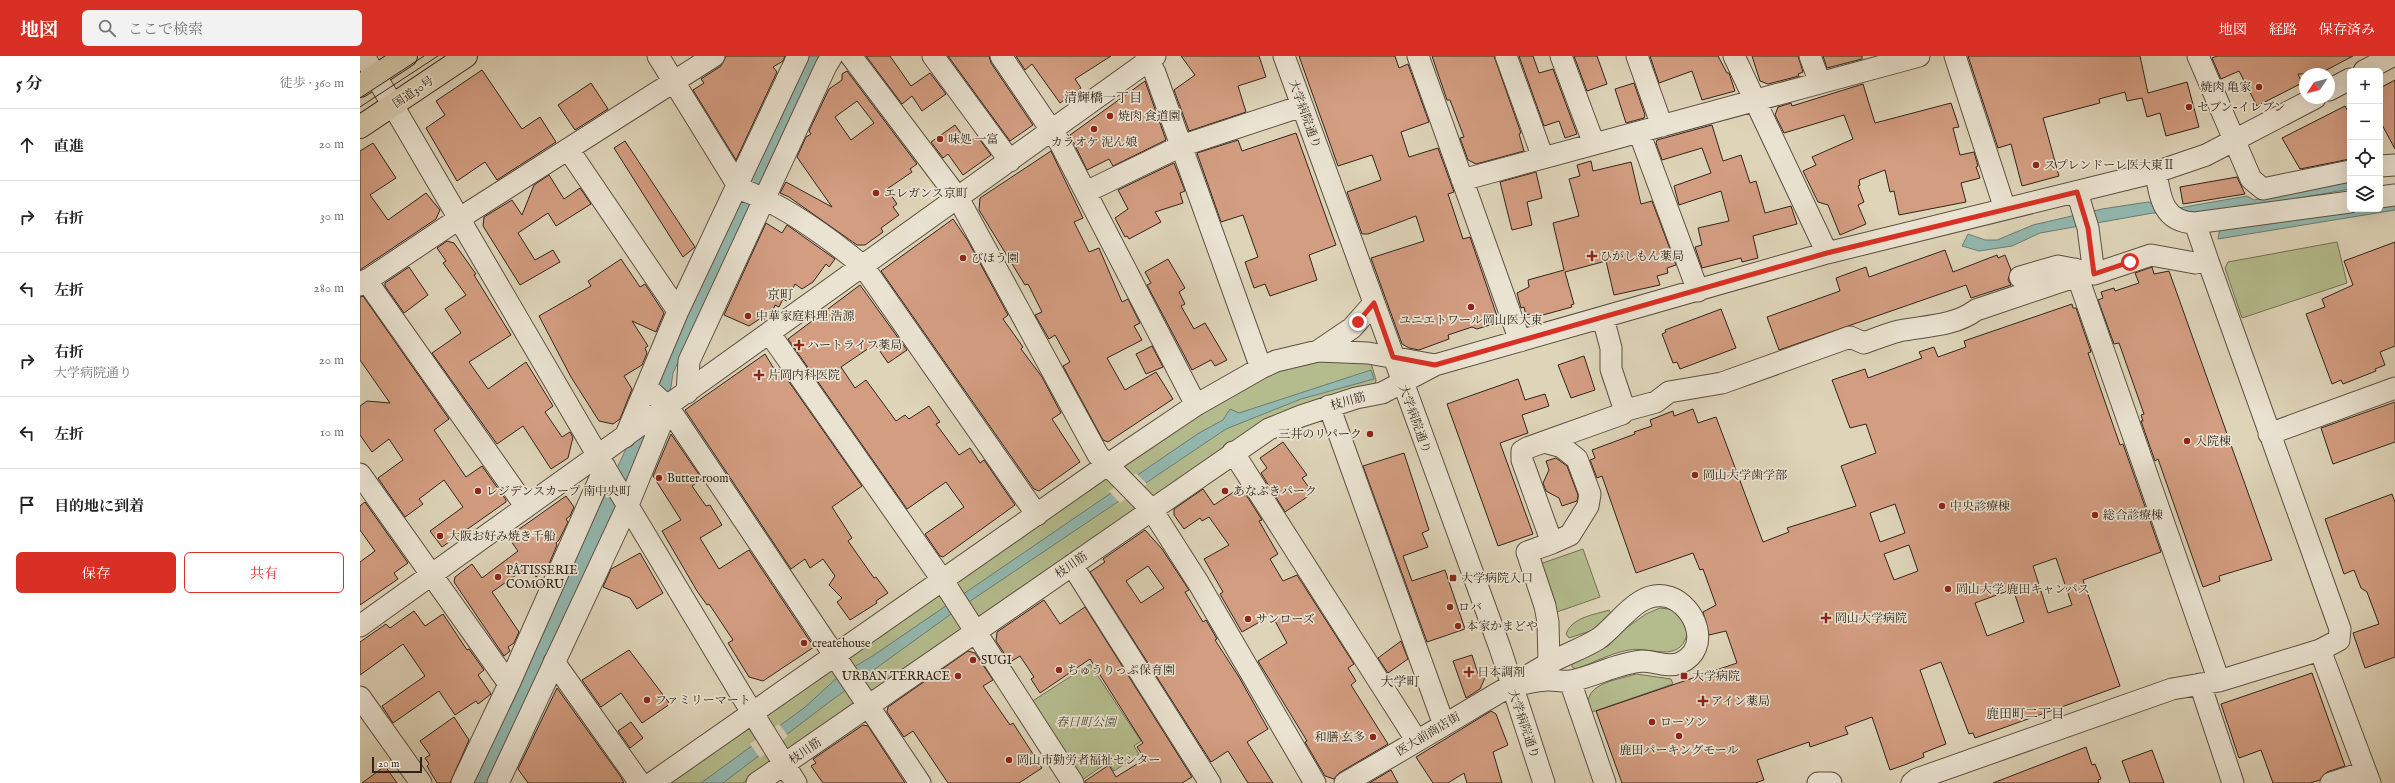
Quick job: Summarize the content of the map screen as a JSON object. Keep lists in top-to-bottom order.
{
  "streets": {
    "highway": ["国道30号"],
    "street": ["大学病院通り", "枝川筋", "医大前商店街"]
  },
  "crossings": [
    ["大学病院通り", "枝川筋"],
    ["大学病院通り", "医大前商店街"]
  ],
  "districts": [
    "清輝橋一丁目",
    "京町",
    "大学町",
    "鹿田町二丁目"
  ],
  "parks": ["春日町公園"],
  "places": {
    "other": [
      "焼肉 亀家",
      "セブン-イレブン",
      "焼肉 食道園",
      "カラオケ 泥ん娘",
      "味処 一富",
      "スプレンドーレ医大東Ⅱ",
      "エレガンス京町",
      "びほう園",
      "ユニエトワール岡山医大東",
      "中華家庭料理 浩源",
      "三井のリパーク",
      "入院棟",
      "岡山大学歯学部",
      "Butter room",
      "レジデンスカープ 南中央町",
      "あなぶきパーク",
      "中央診療棟",
      "総合診療棟",
      "大阪お好み焼き千船",
      "PÂTISSERIE COMORU",
      "岡山大学 鹿田キャンパス",
      "ロバ",
      "サンローズ",
      "本家かまどや",
      "createhouse",
      "SUGI",
      "ちゅうりっぷ保育園",
      "URBAN TERRACE",
      "ファミリーマート",
      "ローソン",
      "鹿田パーキングモール",
      "和膳 玄多",
      "岡山市勤労者福祉センター"
    ],
    "health": [
      "ひがしもん薬局",
      "ハートライフ薬局",
      "片岡内科医院",
      "岡山大学病院",
      "日本調剤",
      "アイン薬局"
    ],
    "transit": ["大学病院入口", "大学病院"]
  },
  "scale_bar": "20 m",
  "north": "bottom left",
  "page": {
    "header": "地図",
    "search": "ここで検索",
    "nav": ["地図", "経路", "保存済み"],
    "heading": ["5 分", "徒歩 · 360 m"],
    "map_buttons": ["+", "−"],
    "list": [
      ["直進", "20 m"],
      ["右折", "30 m"],
      ["左折", "280 m"],
      ["右折", "大学病院通り", "20 m"],
      ["左折", "10 m"],
      "目的地に到着"
    ],
    "buttons": ["保存", "共有"],
    "scale": "20 m"
  }
}
